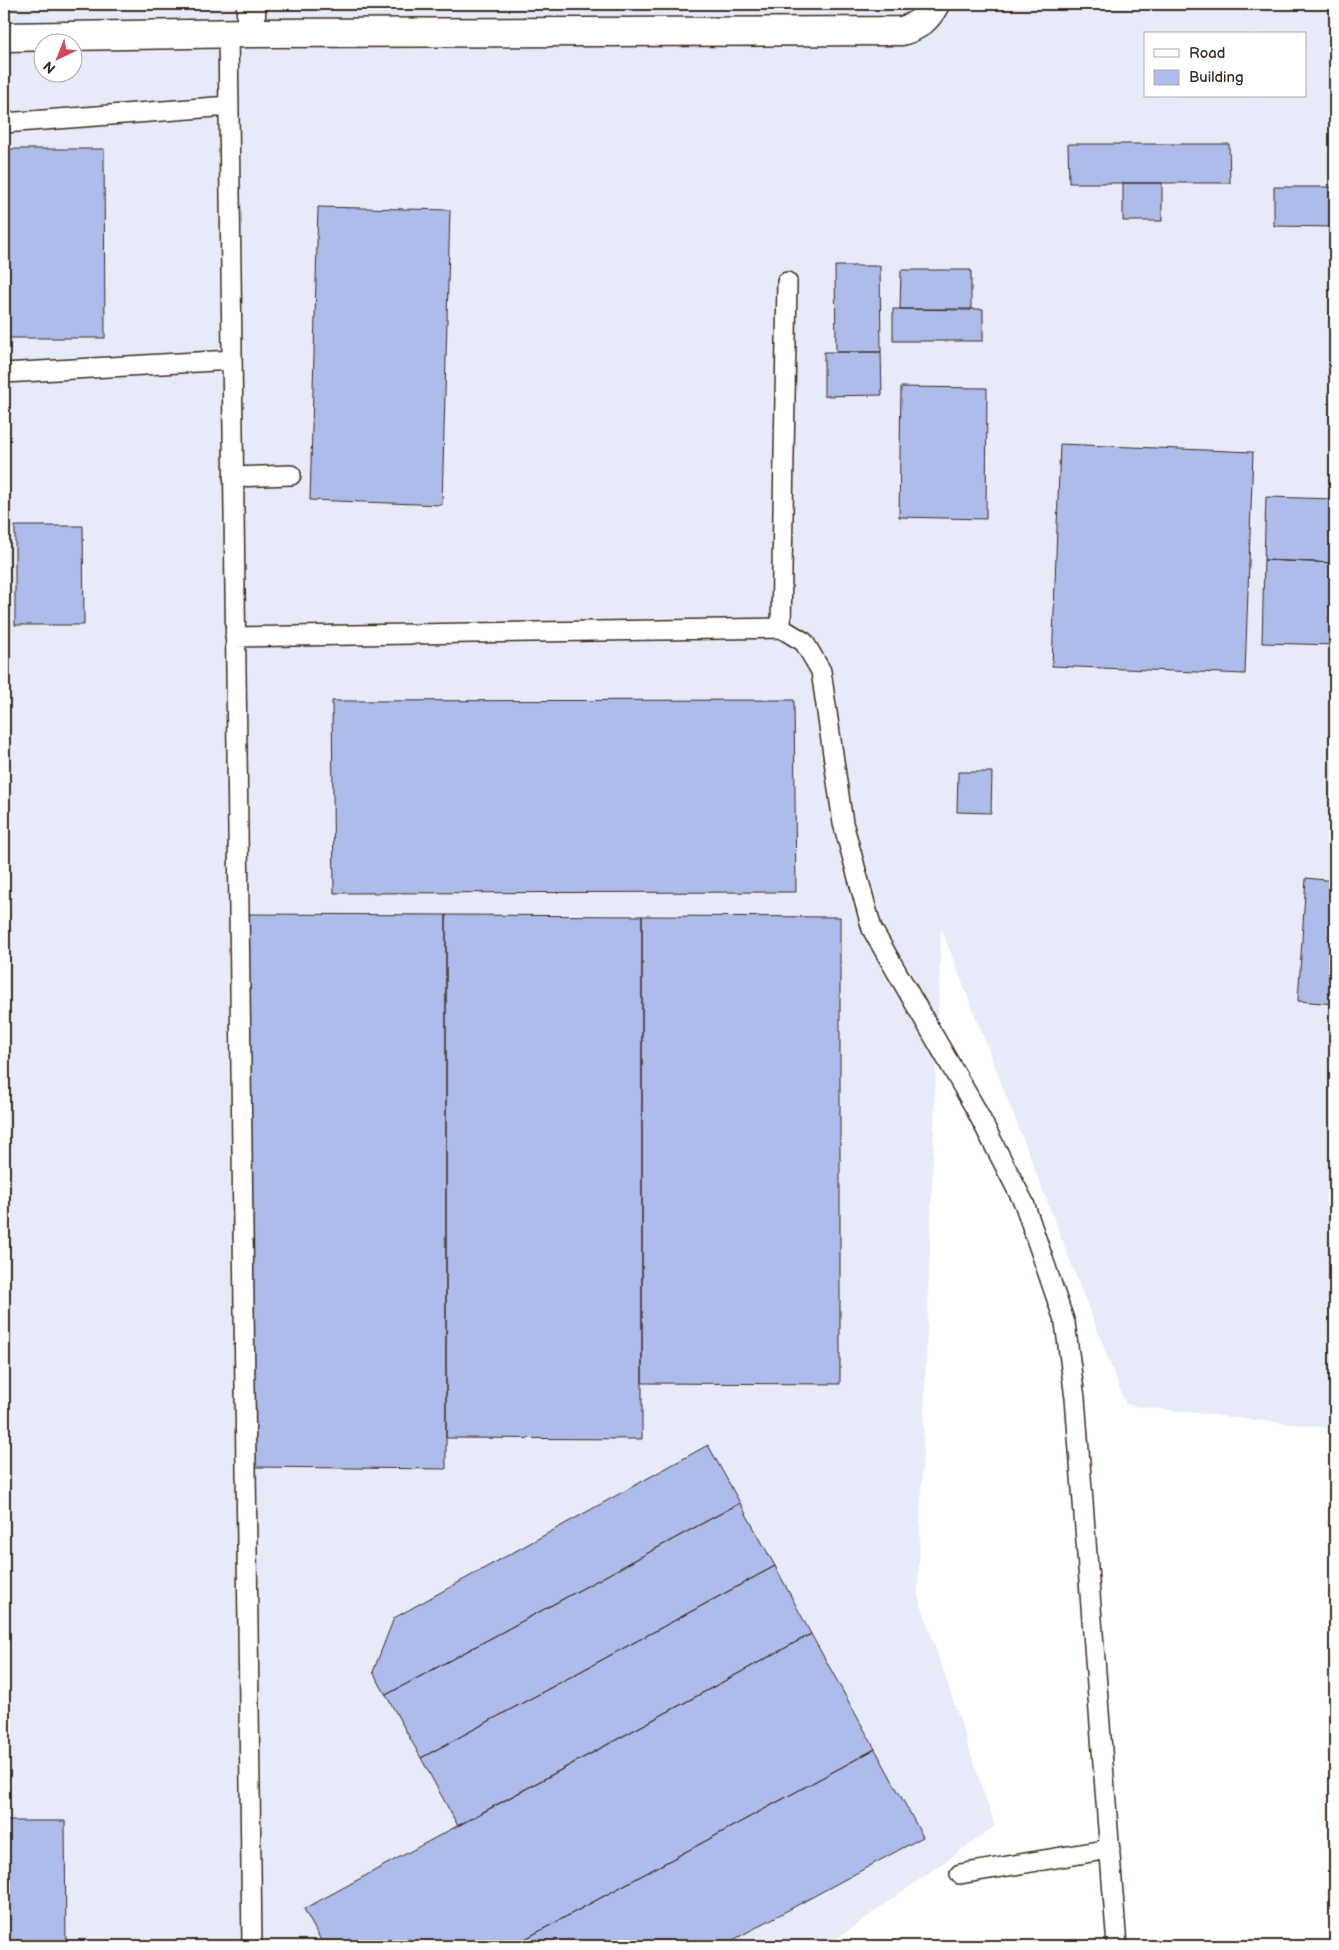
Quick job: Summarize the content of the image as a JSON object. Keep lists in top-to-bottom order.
{
  "legend": ["Road", "Building"],
  "north": "bottom left"
}
